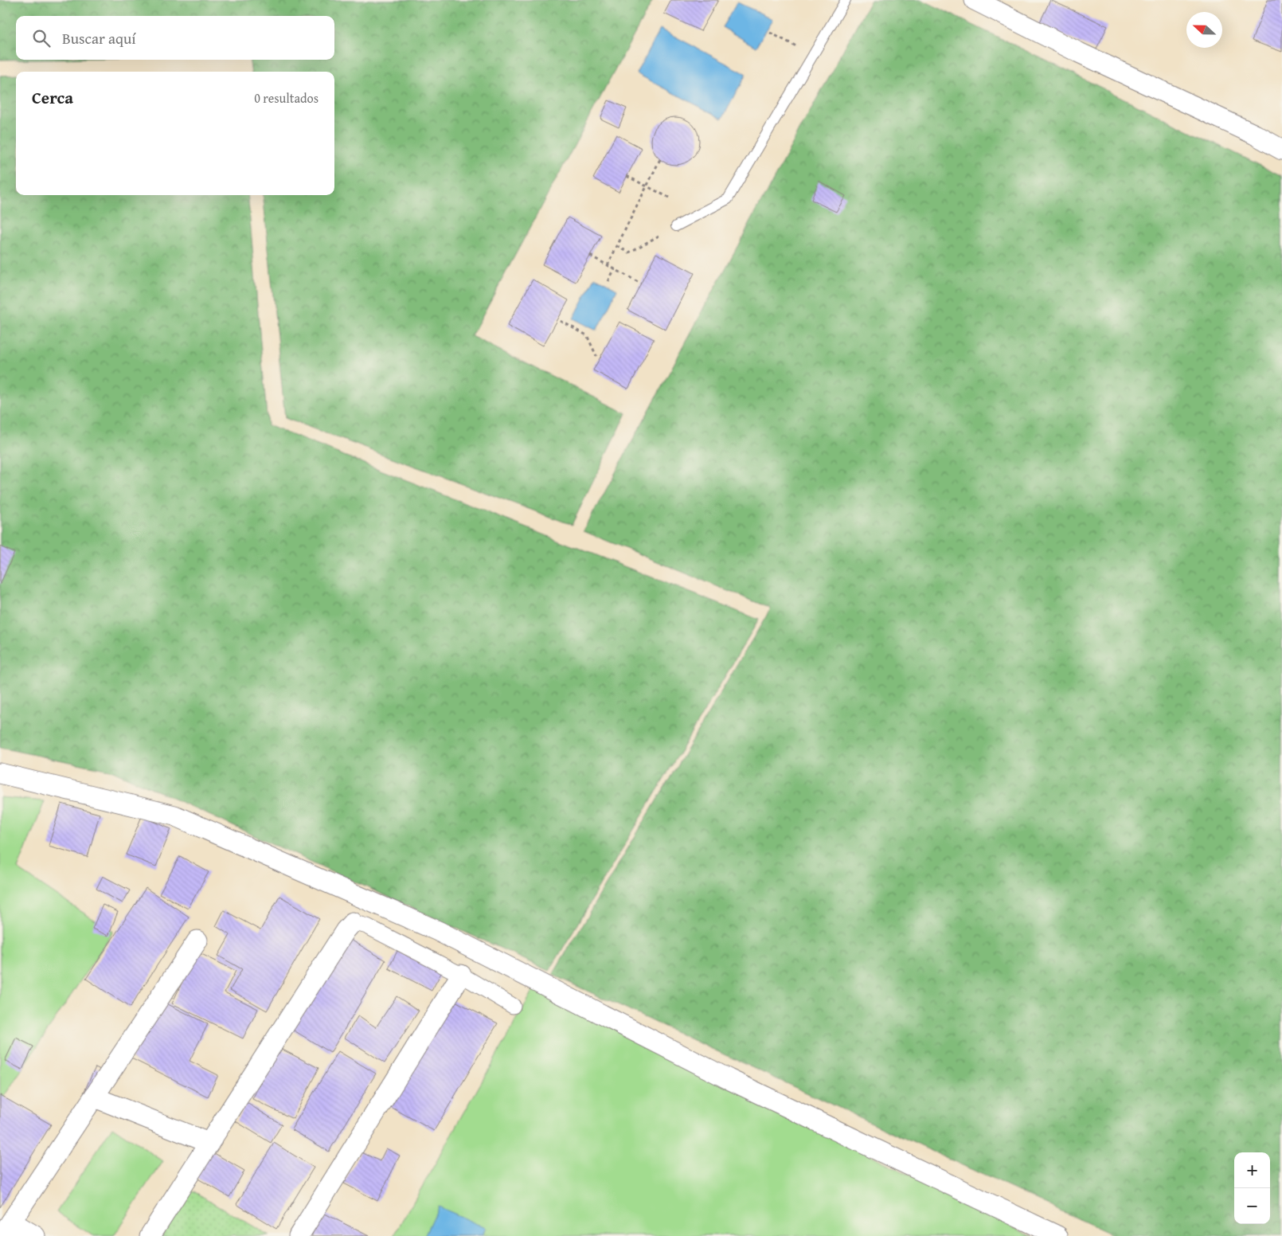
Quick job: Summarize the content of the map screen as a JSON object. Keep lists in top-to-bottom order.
{
  "north": "left",
  "page": {
    "search": "Buscar aquí",
    "heading": ["Cerca", "0 resultados"],
    "map_buttons": ["+", "−"]
  }
}
